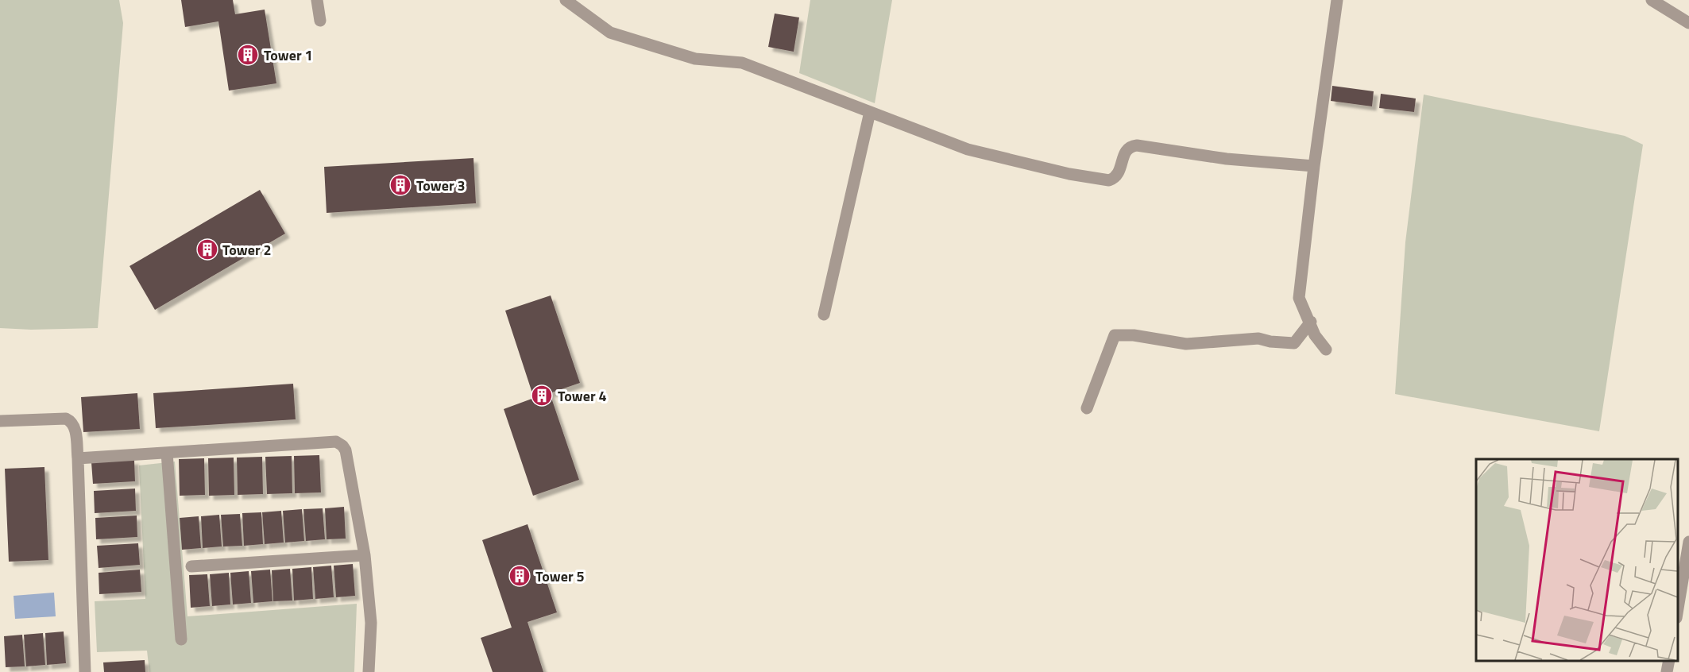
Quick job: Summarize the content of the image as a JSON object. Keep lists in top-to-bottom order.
{
  "places": {
    "building": [
      "Tower 1",
      "Tower 3",
      "Tower 2",
      "Tower 4",
      "Tower 5"
    ]
  }
}
